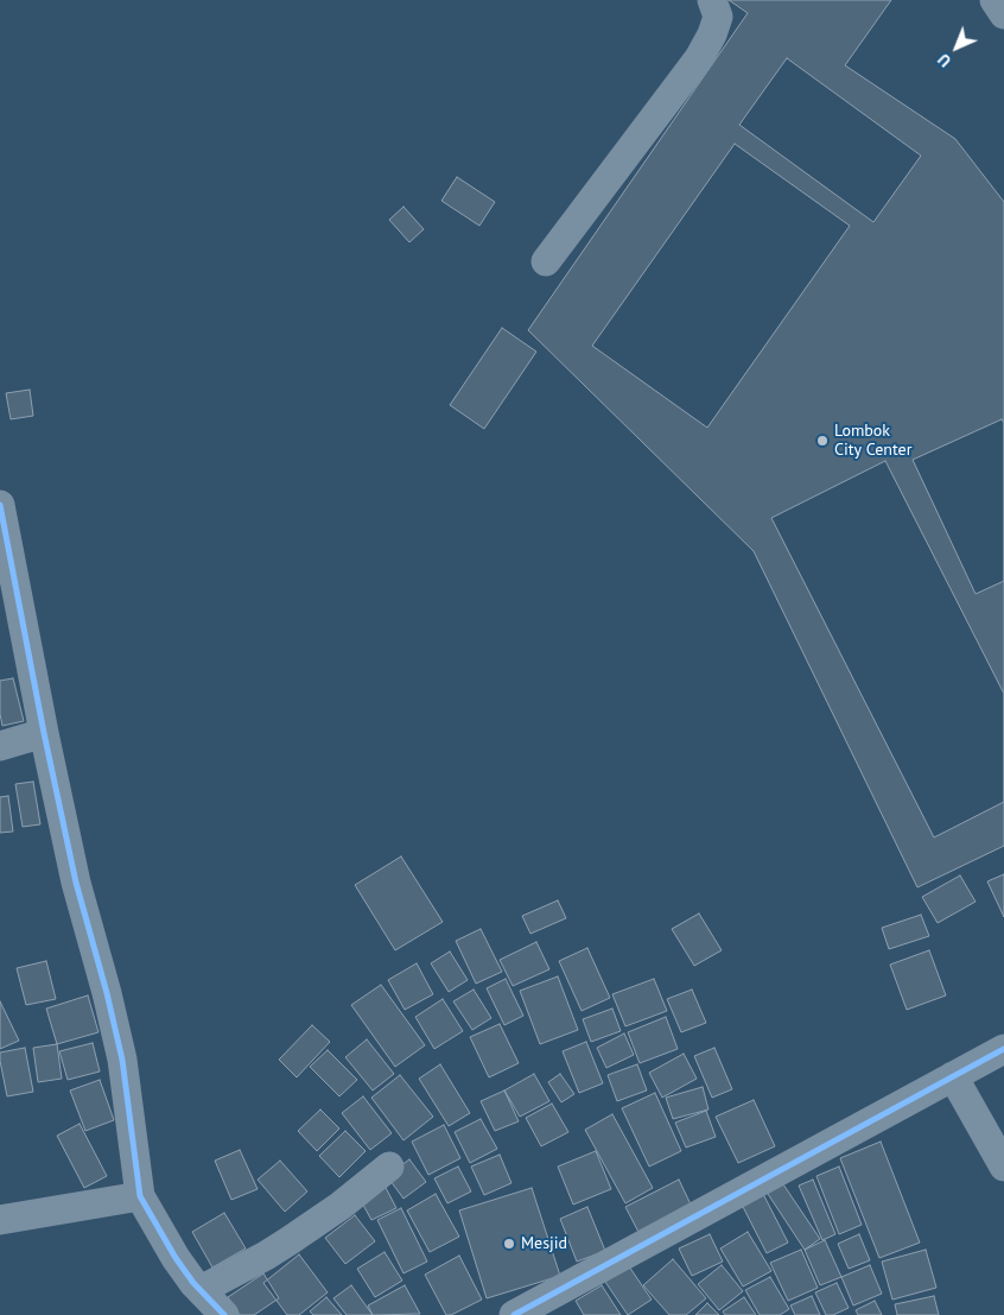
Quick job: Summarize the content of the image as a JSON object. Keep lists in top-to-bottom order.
{
  "places": ["Lombok City Center", "Mesjid"],
  "north": "bottom left"
}
